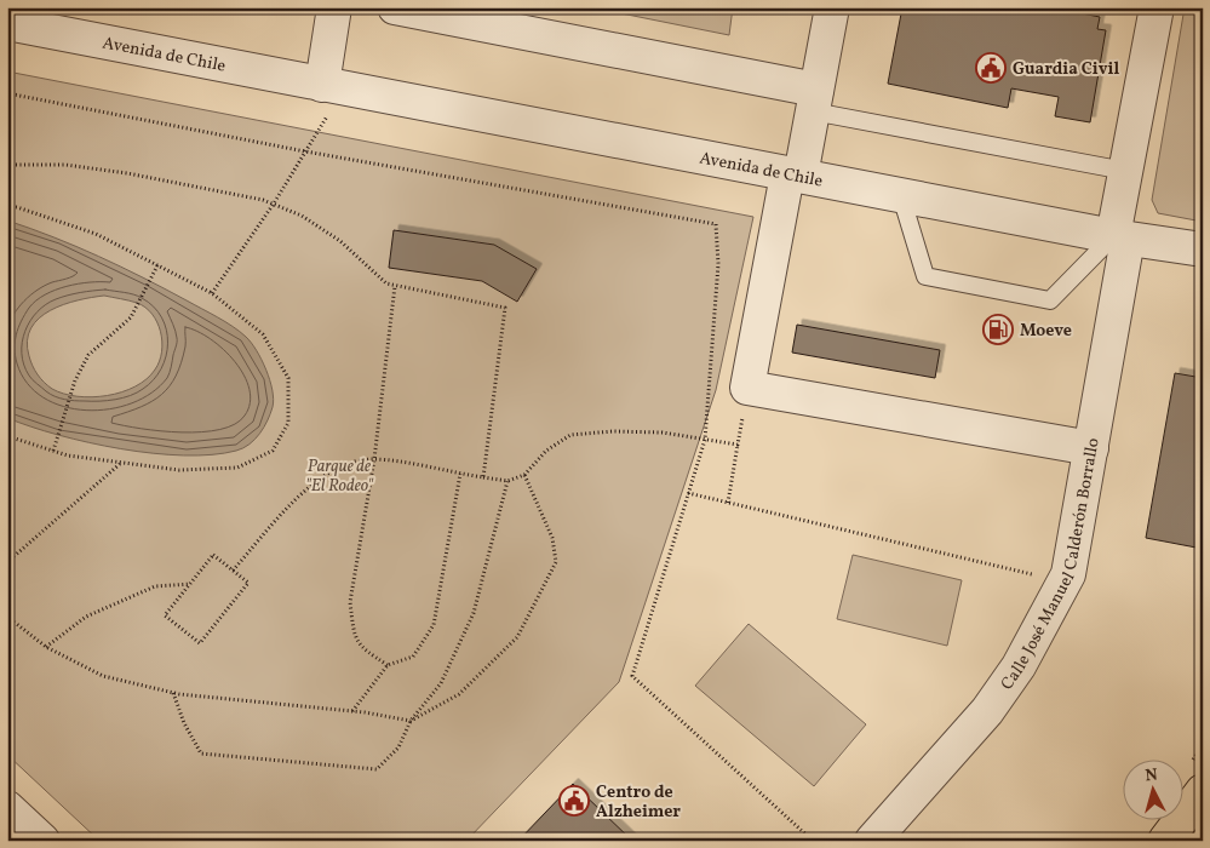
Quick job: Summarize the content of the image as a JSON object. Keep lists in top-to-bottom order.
{
  "streets": {
    "street": ["Avenida de Chile", "Calle José Manuel Calderón Borrallo"]
  },
  "crossings": [
    ["Avenida de Chile", "Calle José Manuel Calderón Borrallo"]
  ],
  "parks": ["Parque de \"El Rodeo\""],
  "places": {
    "public building": ["Guardia Civil", "Centro de Alzheimer"],
    "fuel station": ["Moeve"]
  },
  "north": "top"
}
